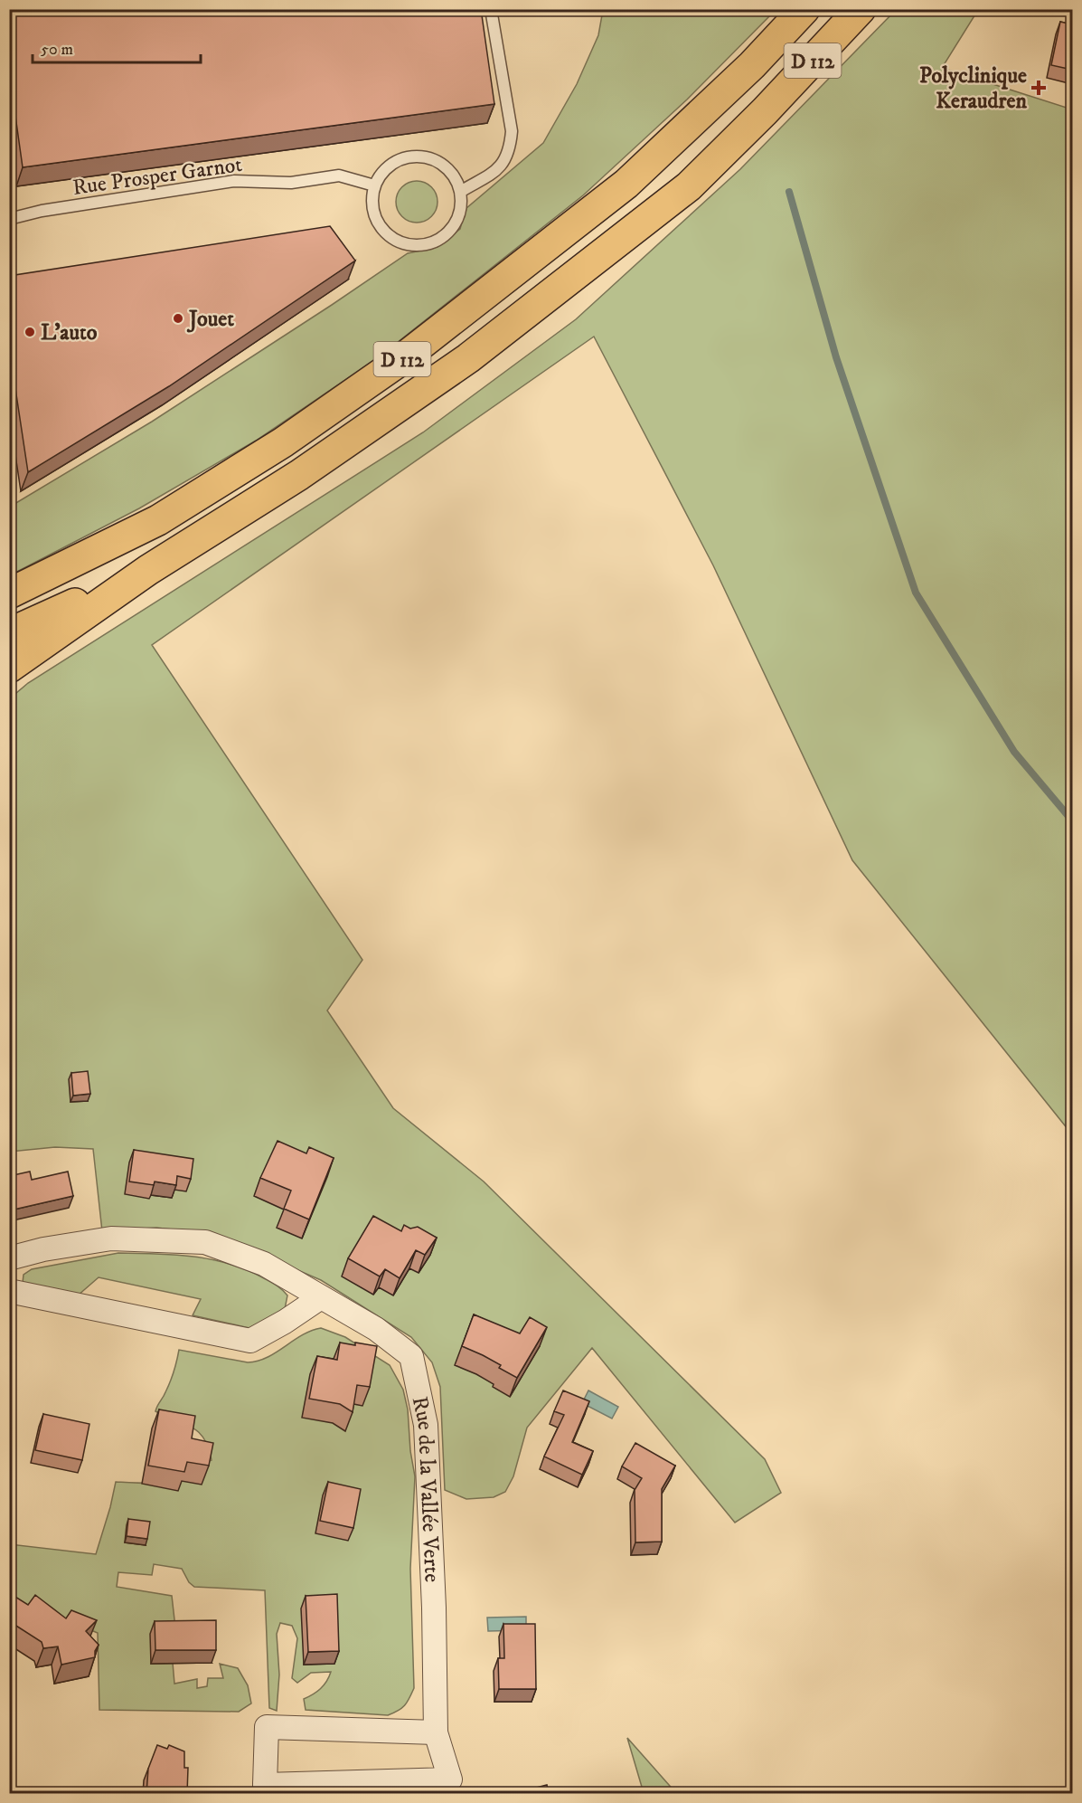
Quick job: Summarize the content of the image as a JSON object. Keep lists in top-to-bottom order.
{
  "streets": {
    "highway": ["D 112"],
    "street": ["Rue de la Vallée Verte"],
    "lane": ["Rue Prosper Garnot"]
  },
  "places": {
    "health": ["Polyclinique Keraudren"],
    "other": ["Jouet", "L'auto"]
  },
  "scale_bar": "50 m"
}
